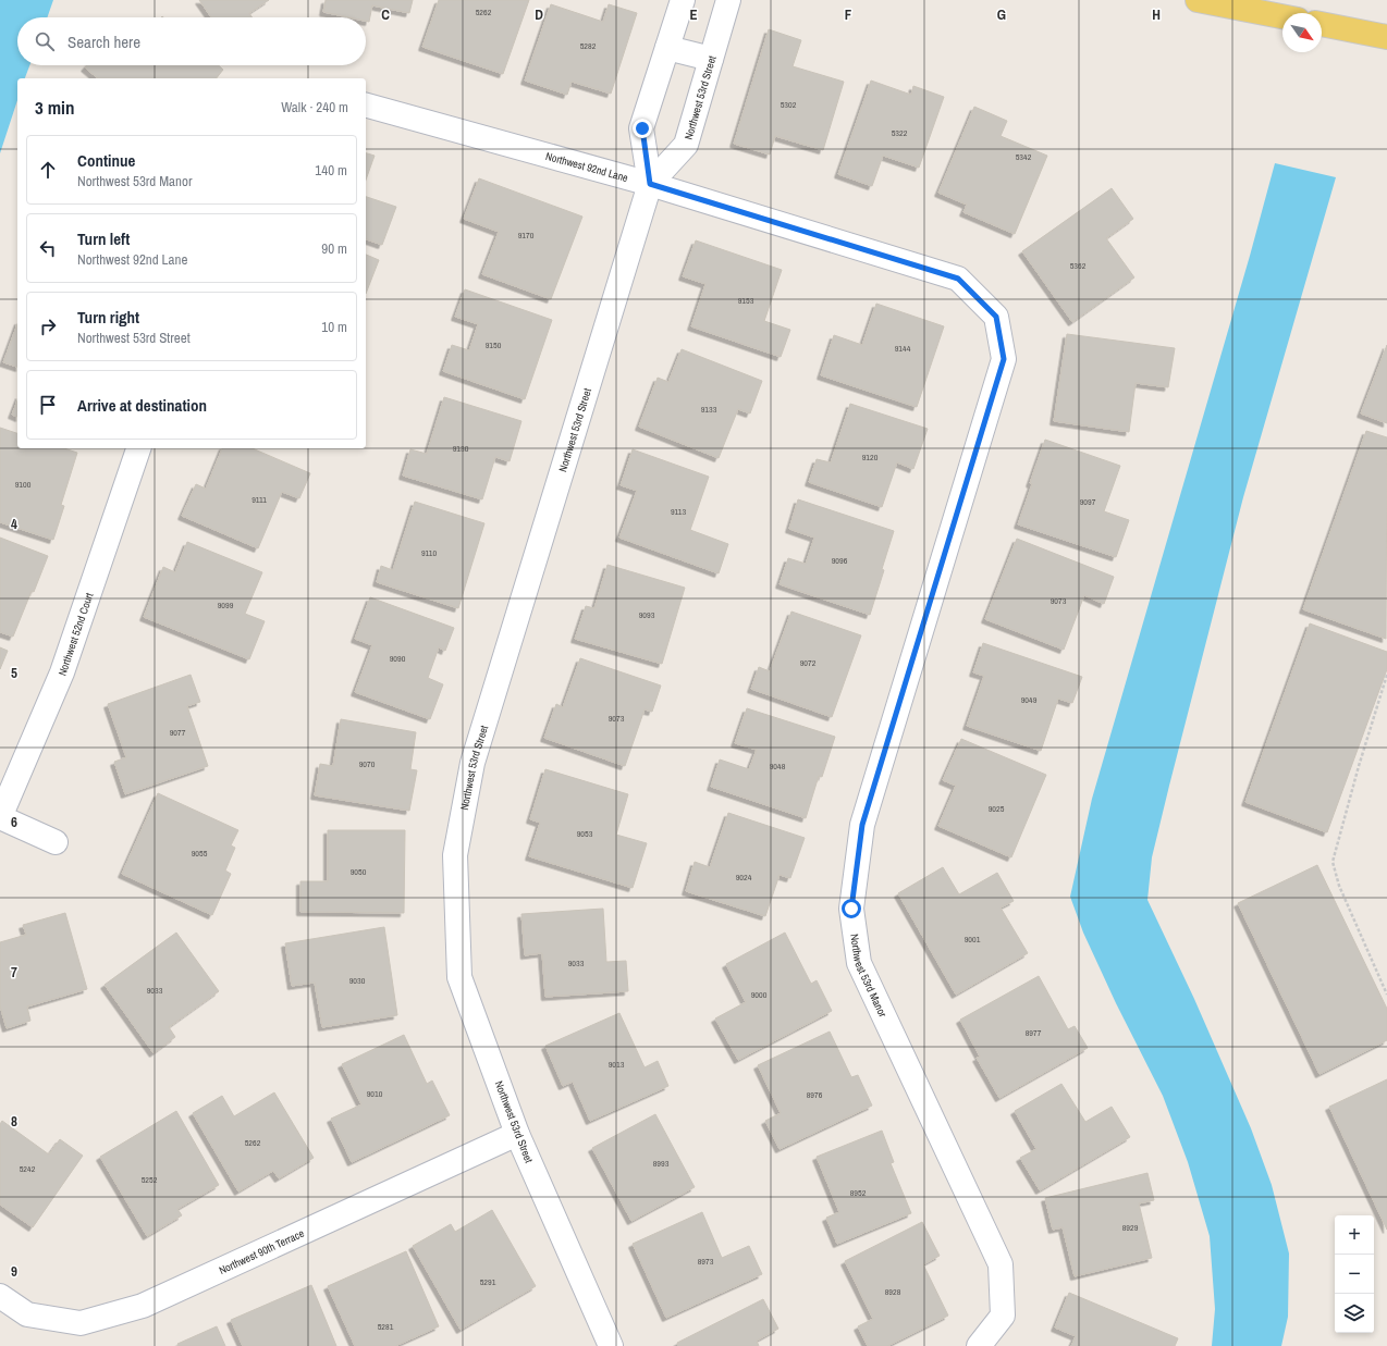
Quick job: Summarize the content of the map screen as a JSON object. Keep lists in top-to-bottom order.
{
  "streets": {
    "street": [
      "Northwest 53rd Street",
      "Northwest 92nd Lane",
      "Northwest 52nd Court",
      "Northwest 53rd Manor",
      "Northwest 90th Terrace"
    ]
  },
  "crossings": [
    ["Northwest 53rd Street", "Northwest 92nd Lane"],
    ["Northwest 53rd Street", "Northwest 90th Terrace"],
    ["Northwest 92nd Lane", "Northwest 53rd Manor"]
  ],
  "house_numbers": [
    "5262",
    "5282",
    "5302",
    "5322",
    "5342",
    "9170",
    "5362",
    "9153",
    "9150",
    "9144",
    "9133",
    "9130",
    "9120",
    "9100",
    "9111",
    "9097",
    "9113",
    "9110",
    "9096",
    "9073",
    "9099",
    "9093",
    "9090",
    "9072",
    "9049",
    "9073",
    "9077",
    "9070",
    "9048",
    "9025",
    "9053",
    "9055",
    "9050",
    "9024",
    "9001",
    "9033",
    "9030",
    "9033",
    "9000",
    "8977",
    "9013",
    "9010",
    "8976",
    "5262",
    "8993",
    "5242",
    "5252",
    "8952",
    "8929",
    "8973",
    "5291",
    "8928",
    "5281"
  ],
  "north": "bottom right",
  "page": {
    "search": "Search here",
    "heading": ["3 min", "Walk · 240 m"],
    "list": [
      ["Continue", "Northwest 53rd Manor", "140 m"],
      ["Turn left", "Northwest 92nd Lane", "90 m"],
      ["Turn right", "Northwest 53rd Street", "10 m"],
      "Arrive at destination"
    ],
    "map_buttons": ["+", "−"]
  },
  "grid": {
    "columns": [
      "C",
      "D",
      "E",
      "F",
      "G",
      "H"
    ],
    "rows": [
      "4",
      "5",
      "6",
      "7",
      "8",
      "9"
    ]
  }
}
